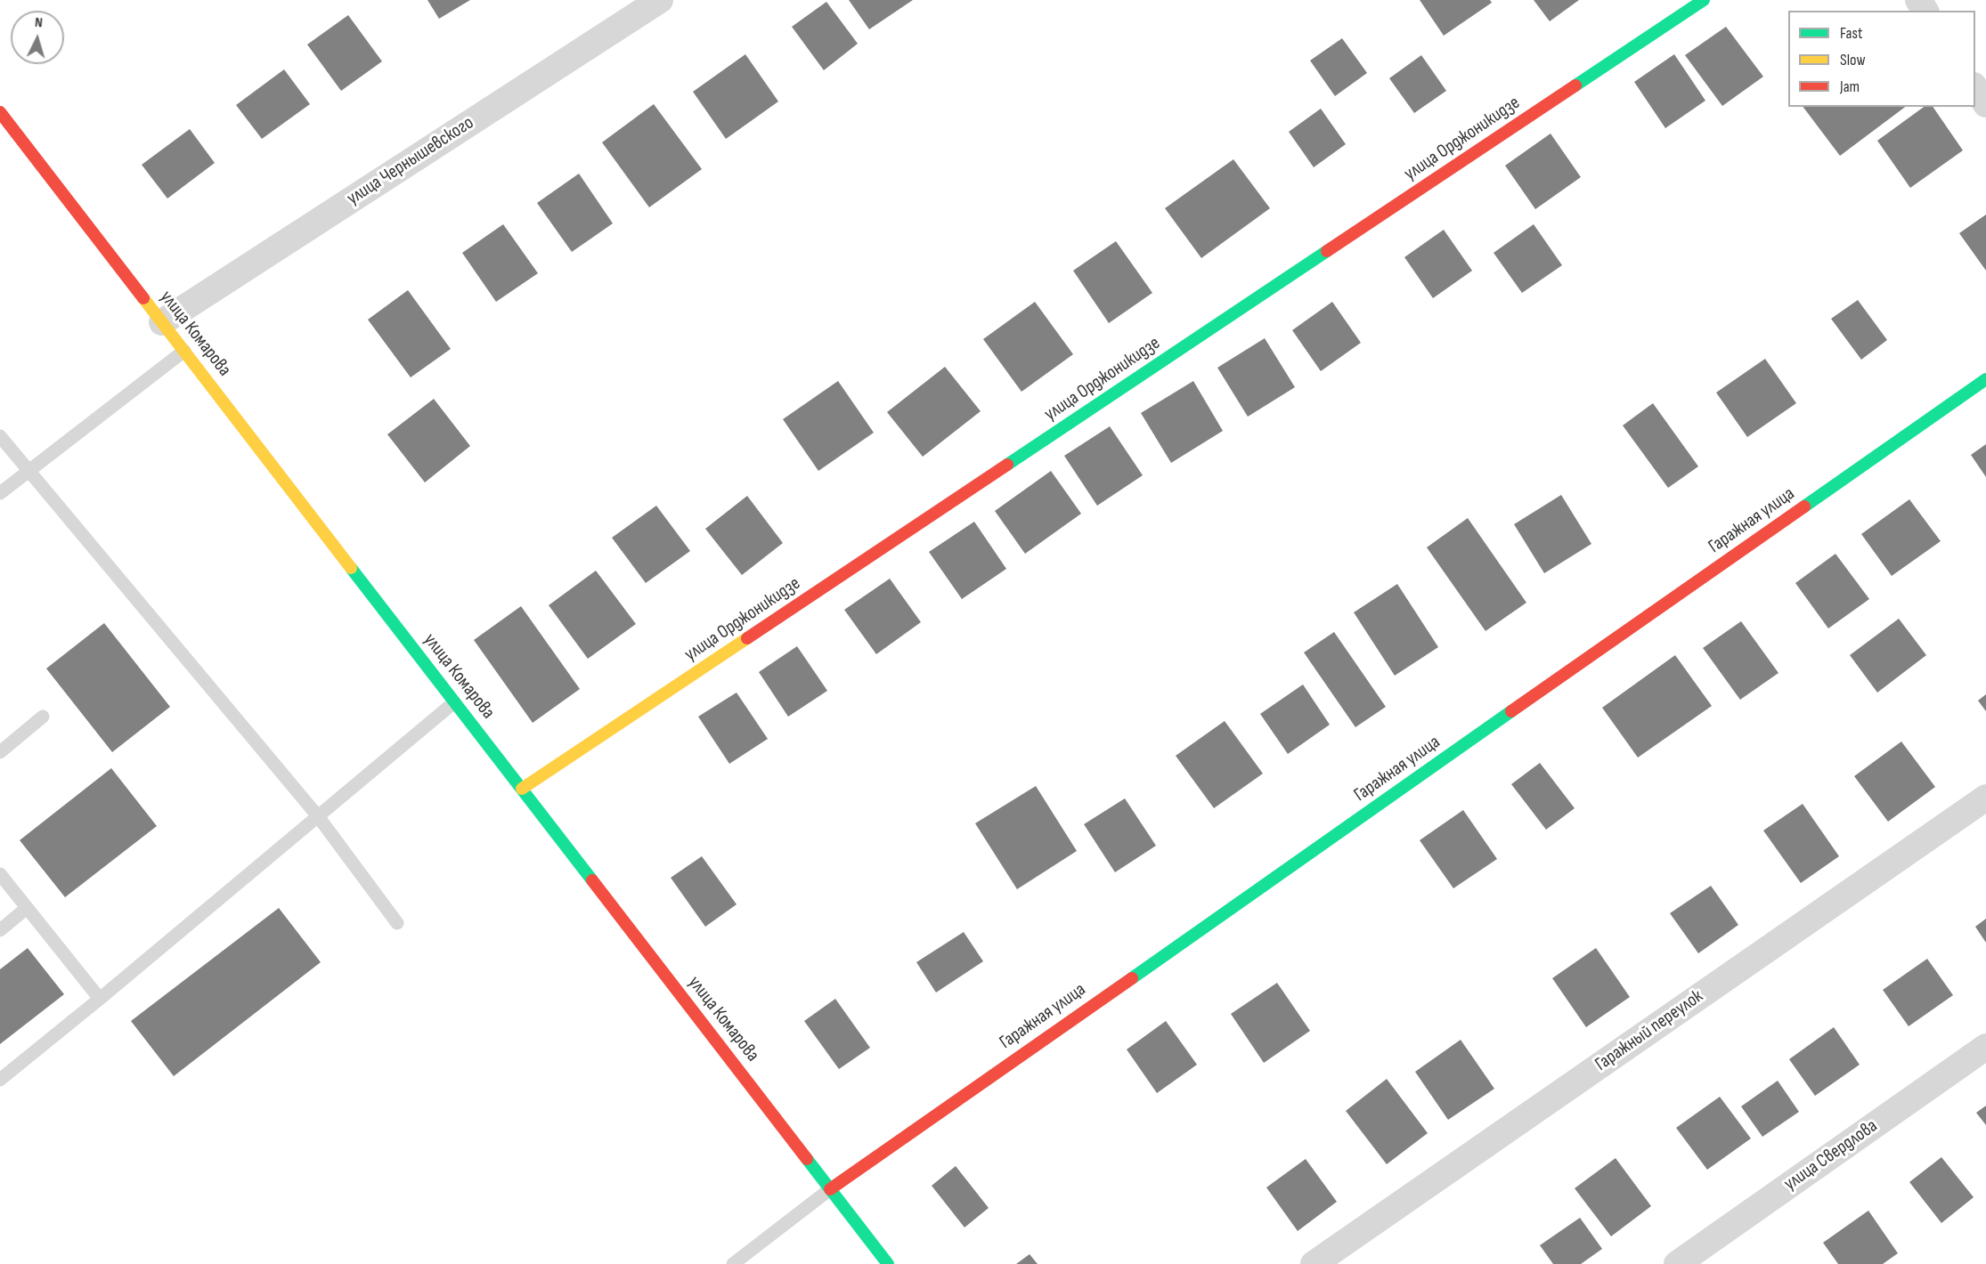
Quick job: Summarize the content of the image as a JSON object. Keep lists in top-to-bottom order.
{
  "streets": {
    "street": [
      "улица Орджоникидзе",
      "улица Чернышевского",
      "улица Комарова",
      "Гаражная улица",
      "Гаражный переулок",
      "улица Свердлова"
    ]
  },
  "crossings": [
    ["улица Орджоникидзе", "улица Комарова"],
    ["улица Чернышевского", "улица Комарова"],
    ["улица Комарова", "Гаражная улица"]
  ],
  "legend": ["Fast", "Slow", "Jam"],
  "north": "top"
}
